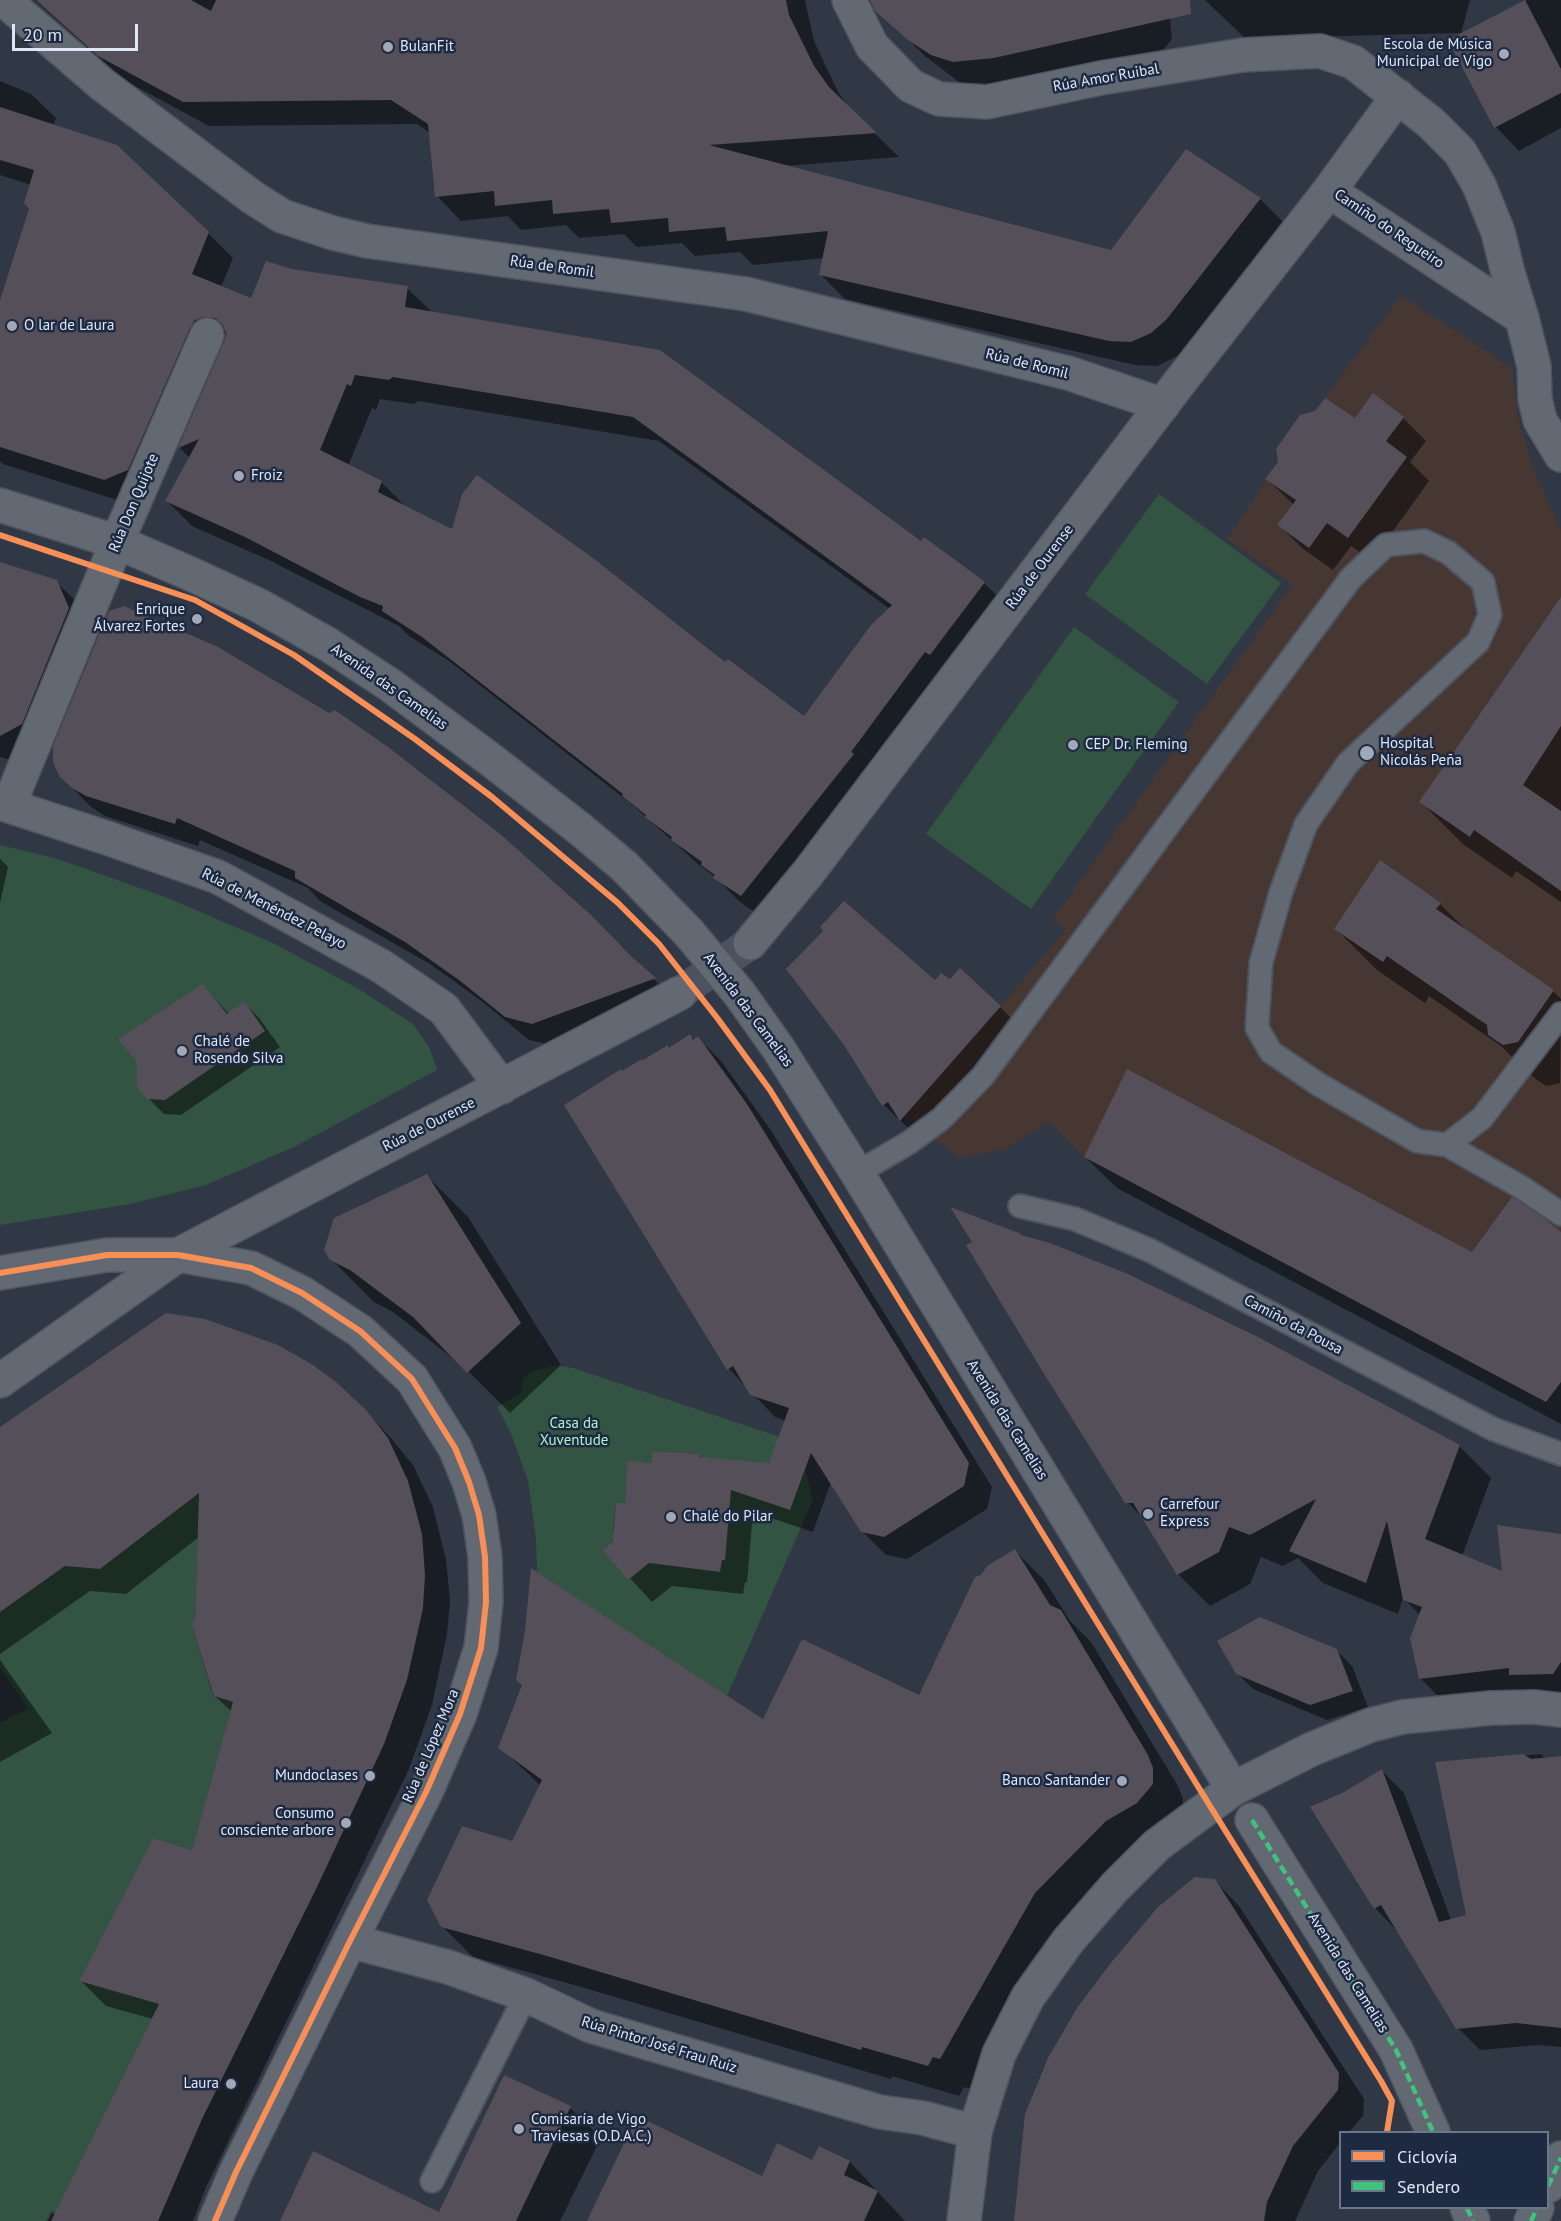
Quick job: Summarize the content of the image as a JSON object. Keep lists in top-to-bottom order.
{
  "streets": {
    "street": [
      "Rúa Amor Ruibal",
      "Camiño do Regueiro",
      "Rúa de Romil",
      "Rúa Don Quijote",
      "Rúa de Ourense",
      "Avenida das Camelias",
      "Rúa de Menéndez Pelayo",
      "Rúa de López Mora",
      "Rúa Pintor José Frau Ruiz"
    ],
    "lane": ["Camiño da Pousa"]
  },
  "crossings": [
    ["Rúa Amor Ruibal", "Camiño do Regueiro"],
    ["Camiño do Regueiro", "Rúa de Ourense"],
    ["Rúa de Romil", "Rúa de Ourense"],
    ["Rúa Don Quijote", "Avenida das Camelias"],
    ["Rúa Don Quijote", "Rúa de Menéndez Pelayo"],
    ["Rúa de Ourense", "Rúa de Menéndez Pelayo"],
    ["Rúa de Ourense", "Rúa de López Mora"],
    ["Rúa de López Mora", "Rúa Pintor José Frau Ruiz"]
  ],
  "parks": ["Casa da Xuventude"],
  "places": [
    "BulanFit",
    "Escola de Música Municipal de Vigo",
    "O lar de Laura",
    "Froiz",
    "Enrique Álvarez Fortes",
    "CEP Dr. Fleming",
    "Hospital Nicolás Peña",
    "Chalé de Rosendo Silva",
    "Carrefour Express",
    "Chalé do Pilar",
    "Mundoclases",
    "Banco Santander",
    "Consumo consciente arbore",
    "Laura",
    "Comisaría de Vigo Traviesas (O.D.A.C.)"
  ],
  "legend": ["Ciclovía", "Sendero"],
  "scale_bar": "20 m"
}
